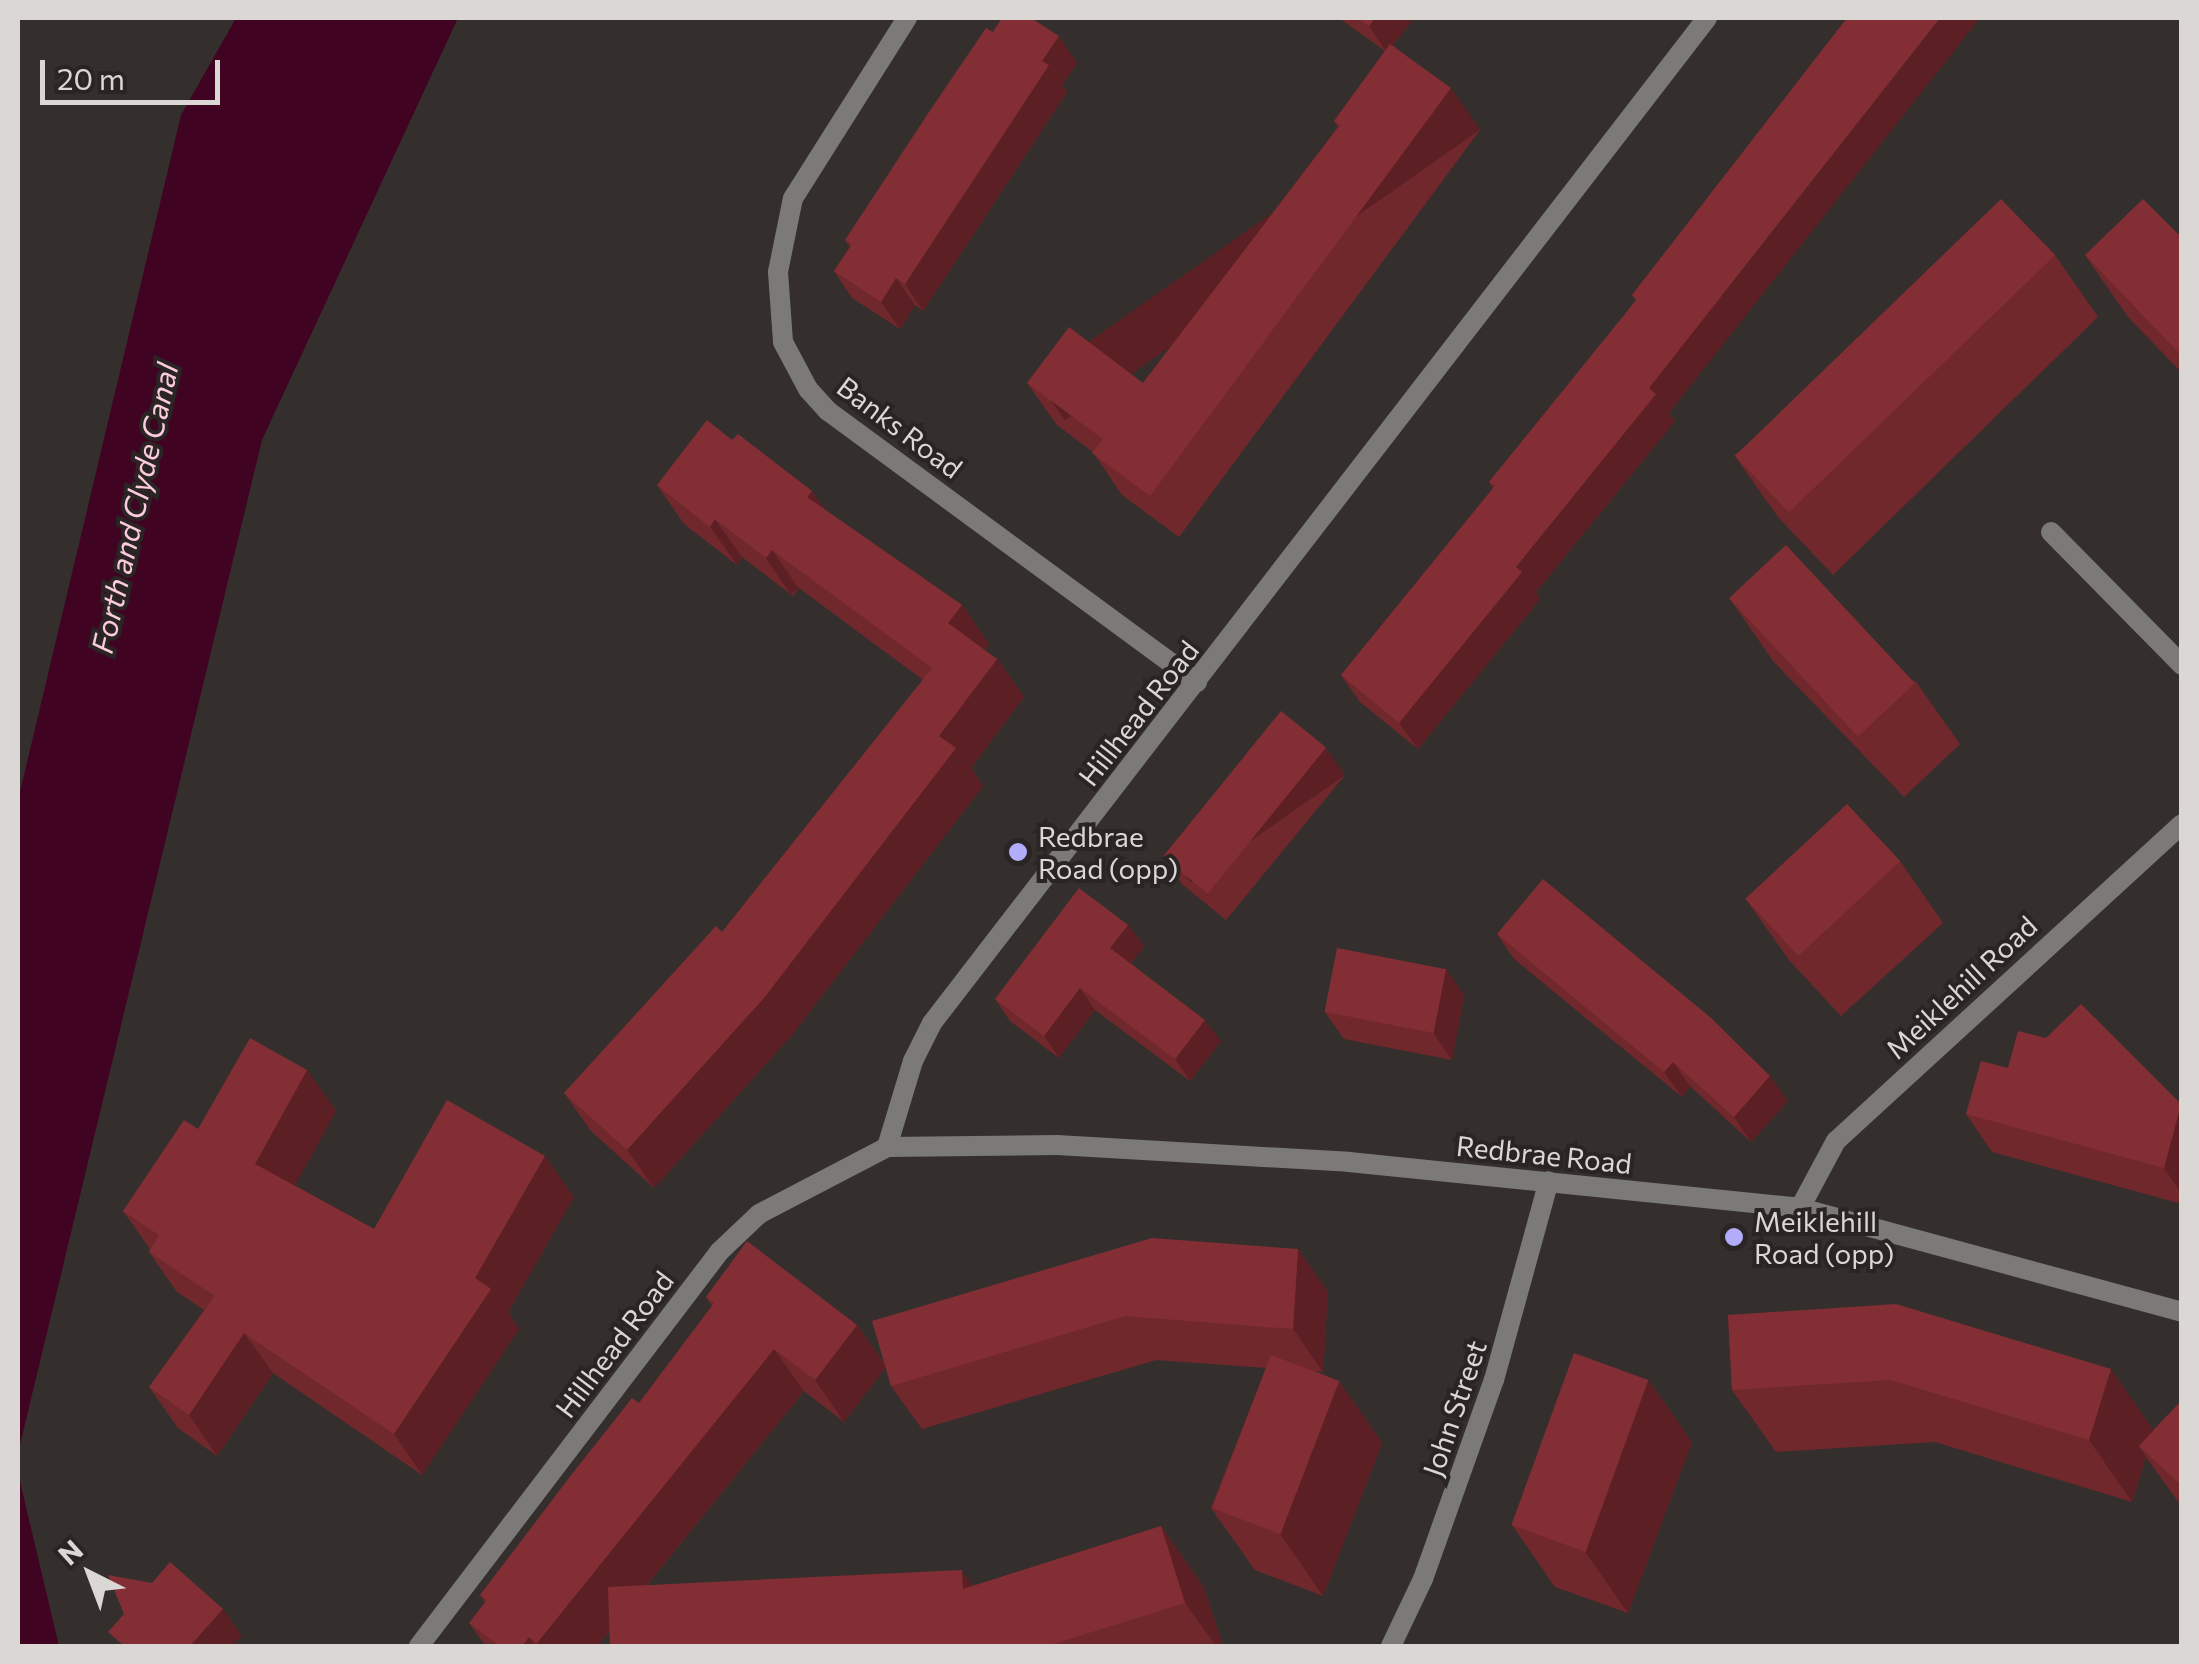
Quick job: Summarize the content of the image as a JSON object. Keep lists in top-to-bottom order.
{
  "streets": {
    "street": [
      "Banks Road",
      "Hillhead Road",
      "Meiklehill Road",
      "Redbrae Road",
      "John Street"
    ]
  },
  "crossings": [
    ["Banks Road", "Hillhead Road"],
    ["Hillhead Road", "Redbrae Road"],
    ["Meiklehill Road", "Redbrae Road"],
    ["Redbrae Road", "John Street"]
  ],
  "water": ["Forth and Clyde Canal"],
  "places": ["Redbrae Road (opp)", "Meiklehill Road (opp)"],
  "scale_bar": "20 m",
  "north": "top left"
}
